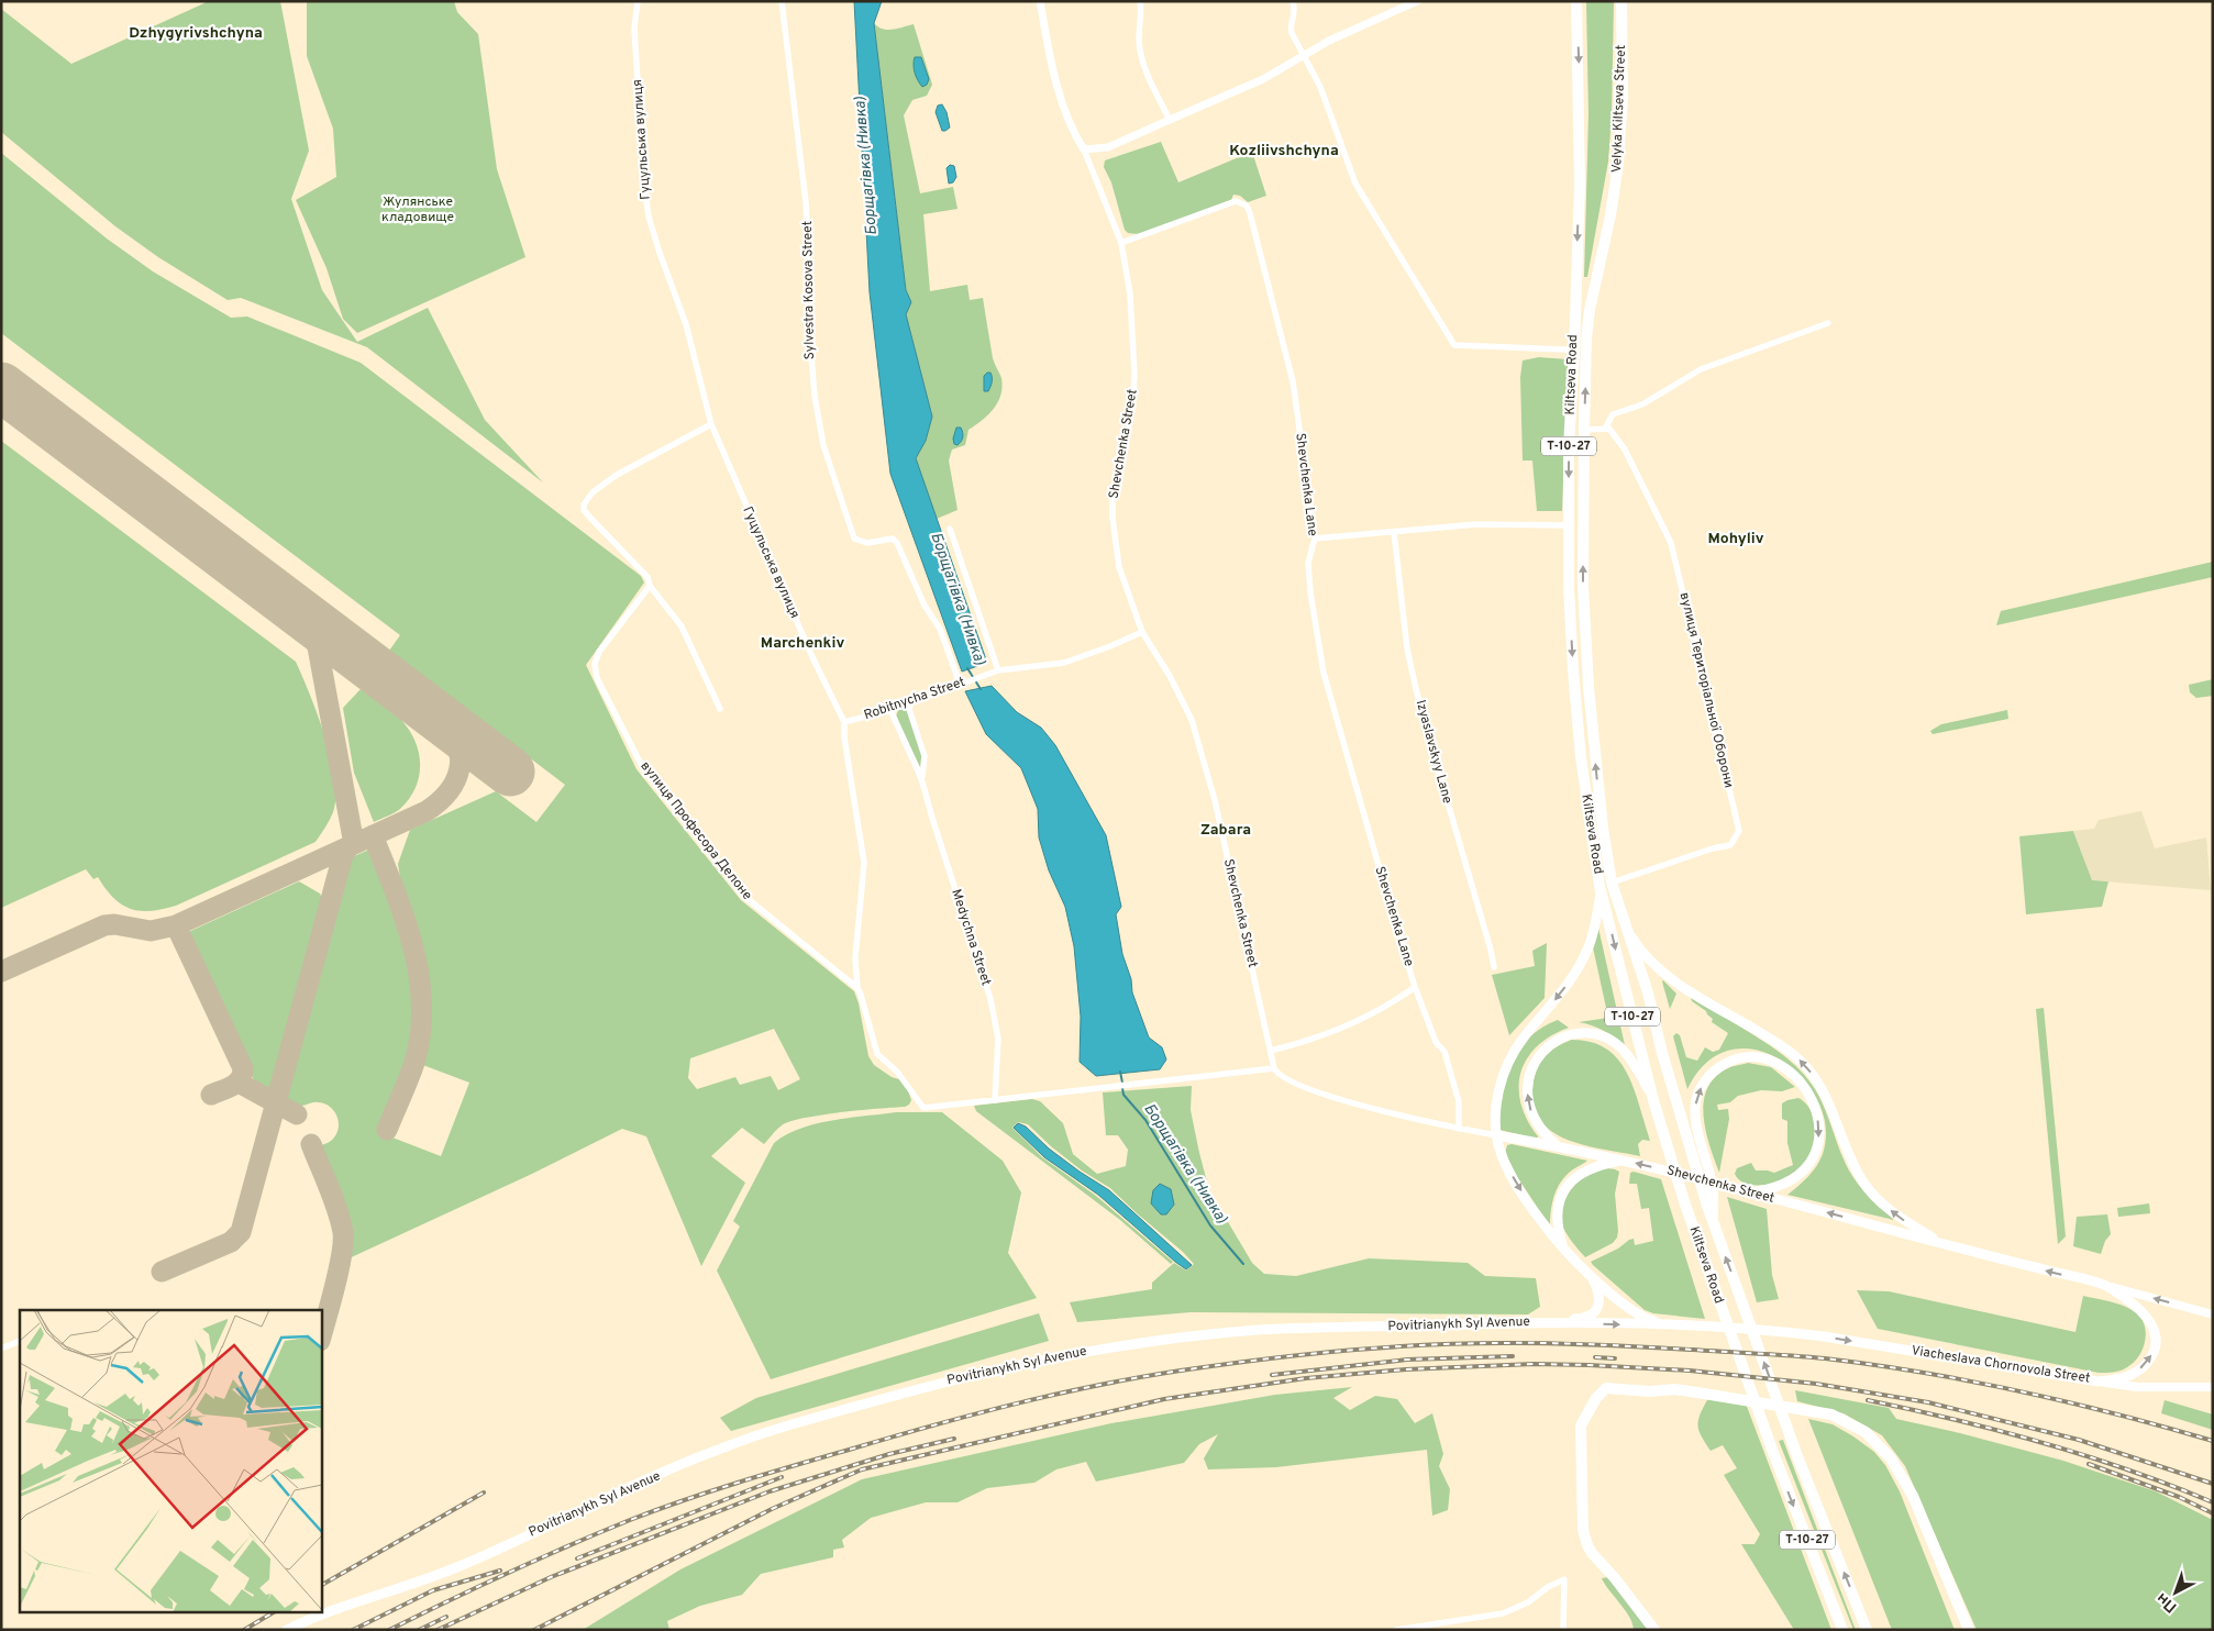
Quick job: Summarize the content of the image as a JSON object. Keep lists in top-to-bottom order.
{
  "streets": {
    "highway": ["Velyka Kiltseva Street", "Kiltseva Road", "Т-10-27"],
    "main road": ["Shevchenka Street", "Povitrianykh Syl Avenue", "Viacheslava Chornovola Street"],
    "street": [
      "Гуцульська вулиця",
      "Sylvestra Kosova Street",
      "Shevchenka Lane",
      "вулиця Територіальної Оборони",
      "Robitnycha Street",
      "Izyaslavskyy Lane",
      "вулиця Професора Делоне",
      "Medychna Street"
    ]
  },
  "crossings": [
    ["Velyka Kiltseva Street", "Kiltseva Road"],
    ["Гуцульська вулиця", "Robitnycha Street"],
    ["Гуцульська вулиця", "вулиця Професора Делоне"],
    ["Гуцульська вулиця", "Medychna Street"],
    ["Sylvestra Kosova Street", "Robitnycha Street"],
    ["Kiltseva Road", "вулиця Територіальної Оборони"],
    ["Shevchenka Street", "Shevchenka Lane"],
    ["Shevchenka Street", "Robitnycha Street"],
    ["Robitnycha Street", "Medychna Street"],
    ["Povitrianykh Syl Avenue", "Viacheslava Chornovola Street"]
  ],
  "one_way": ["Viacheslava Chornovola Street"],
  "districts": [
    "Dzhygyrivshchyna",
    "Kozliivshchyna",
    "Mohyliv",
    "Marchenkiv",
    "Zabara"
  ],
  "water": ["Борщагівка (Нивка)"],
  "parks": ["Жулянське кладовище"],
  "north": "bottom left"
}
